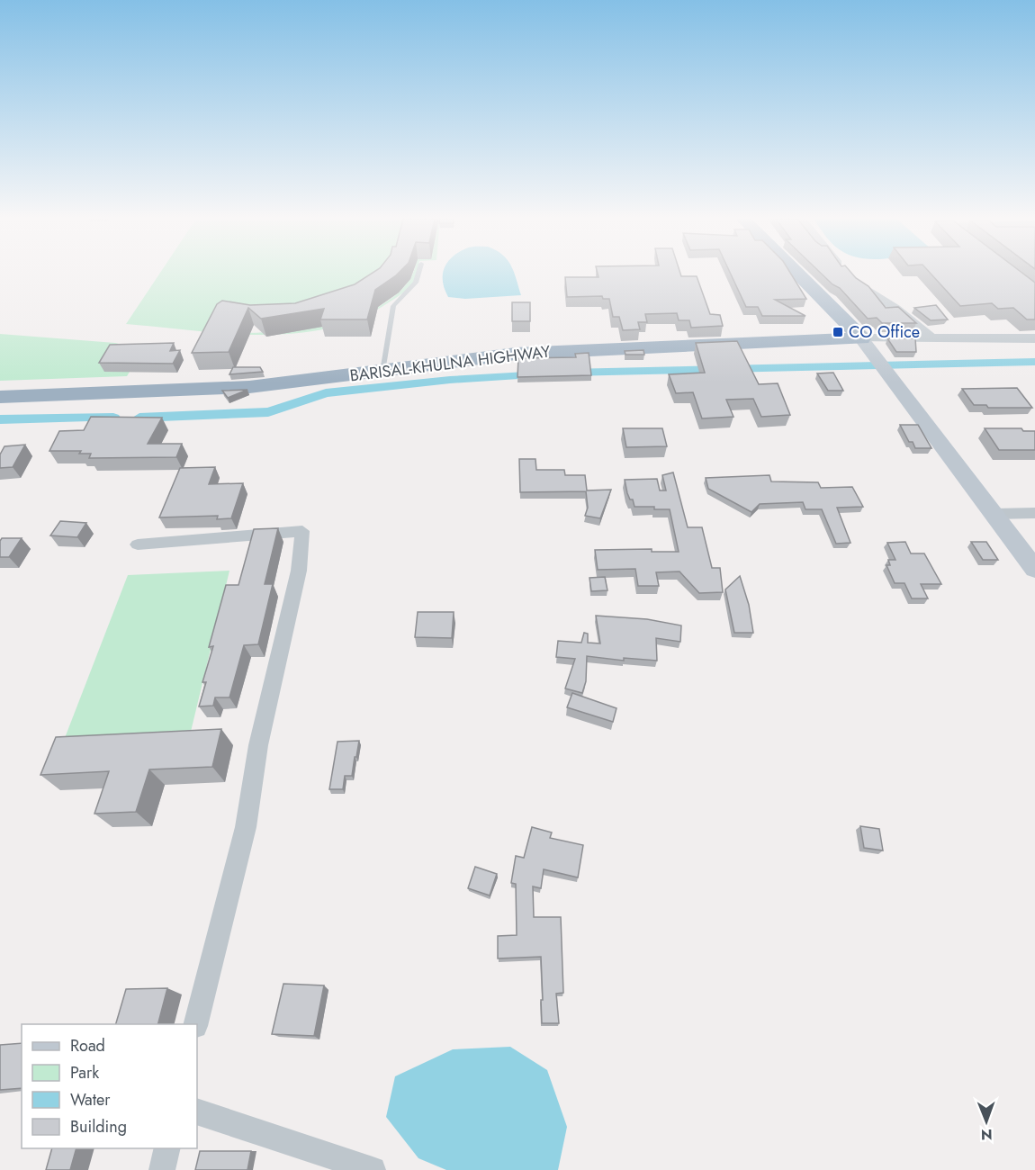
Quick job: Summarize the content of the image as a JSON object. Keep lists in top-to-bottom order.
{
  "streets": {
    "highway": ["BARISAL-KHULNA HIGHWAY"]
  },
  "places": {
    "transit": ["CO Office"]
  },
  "legend": [
    "Road",
    "Park",
    "Water",
    "Building"
  ],
  "north": "bottom"
}
